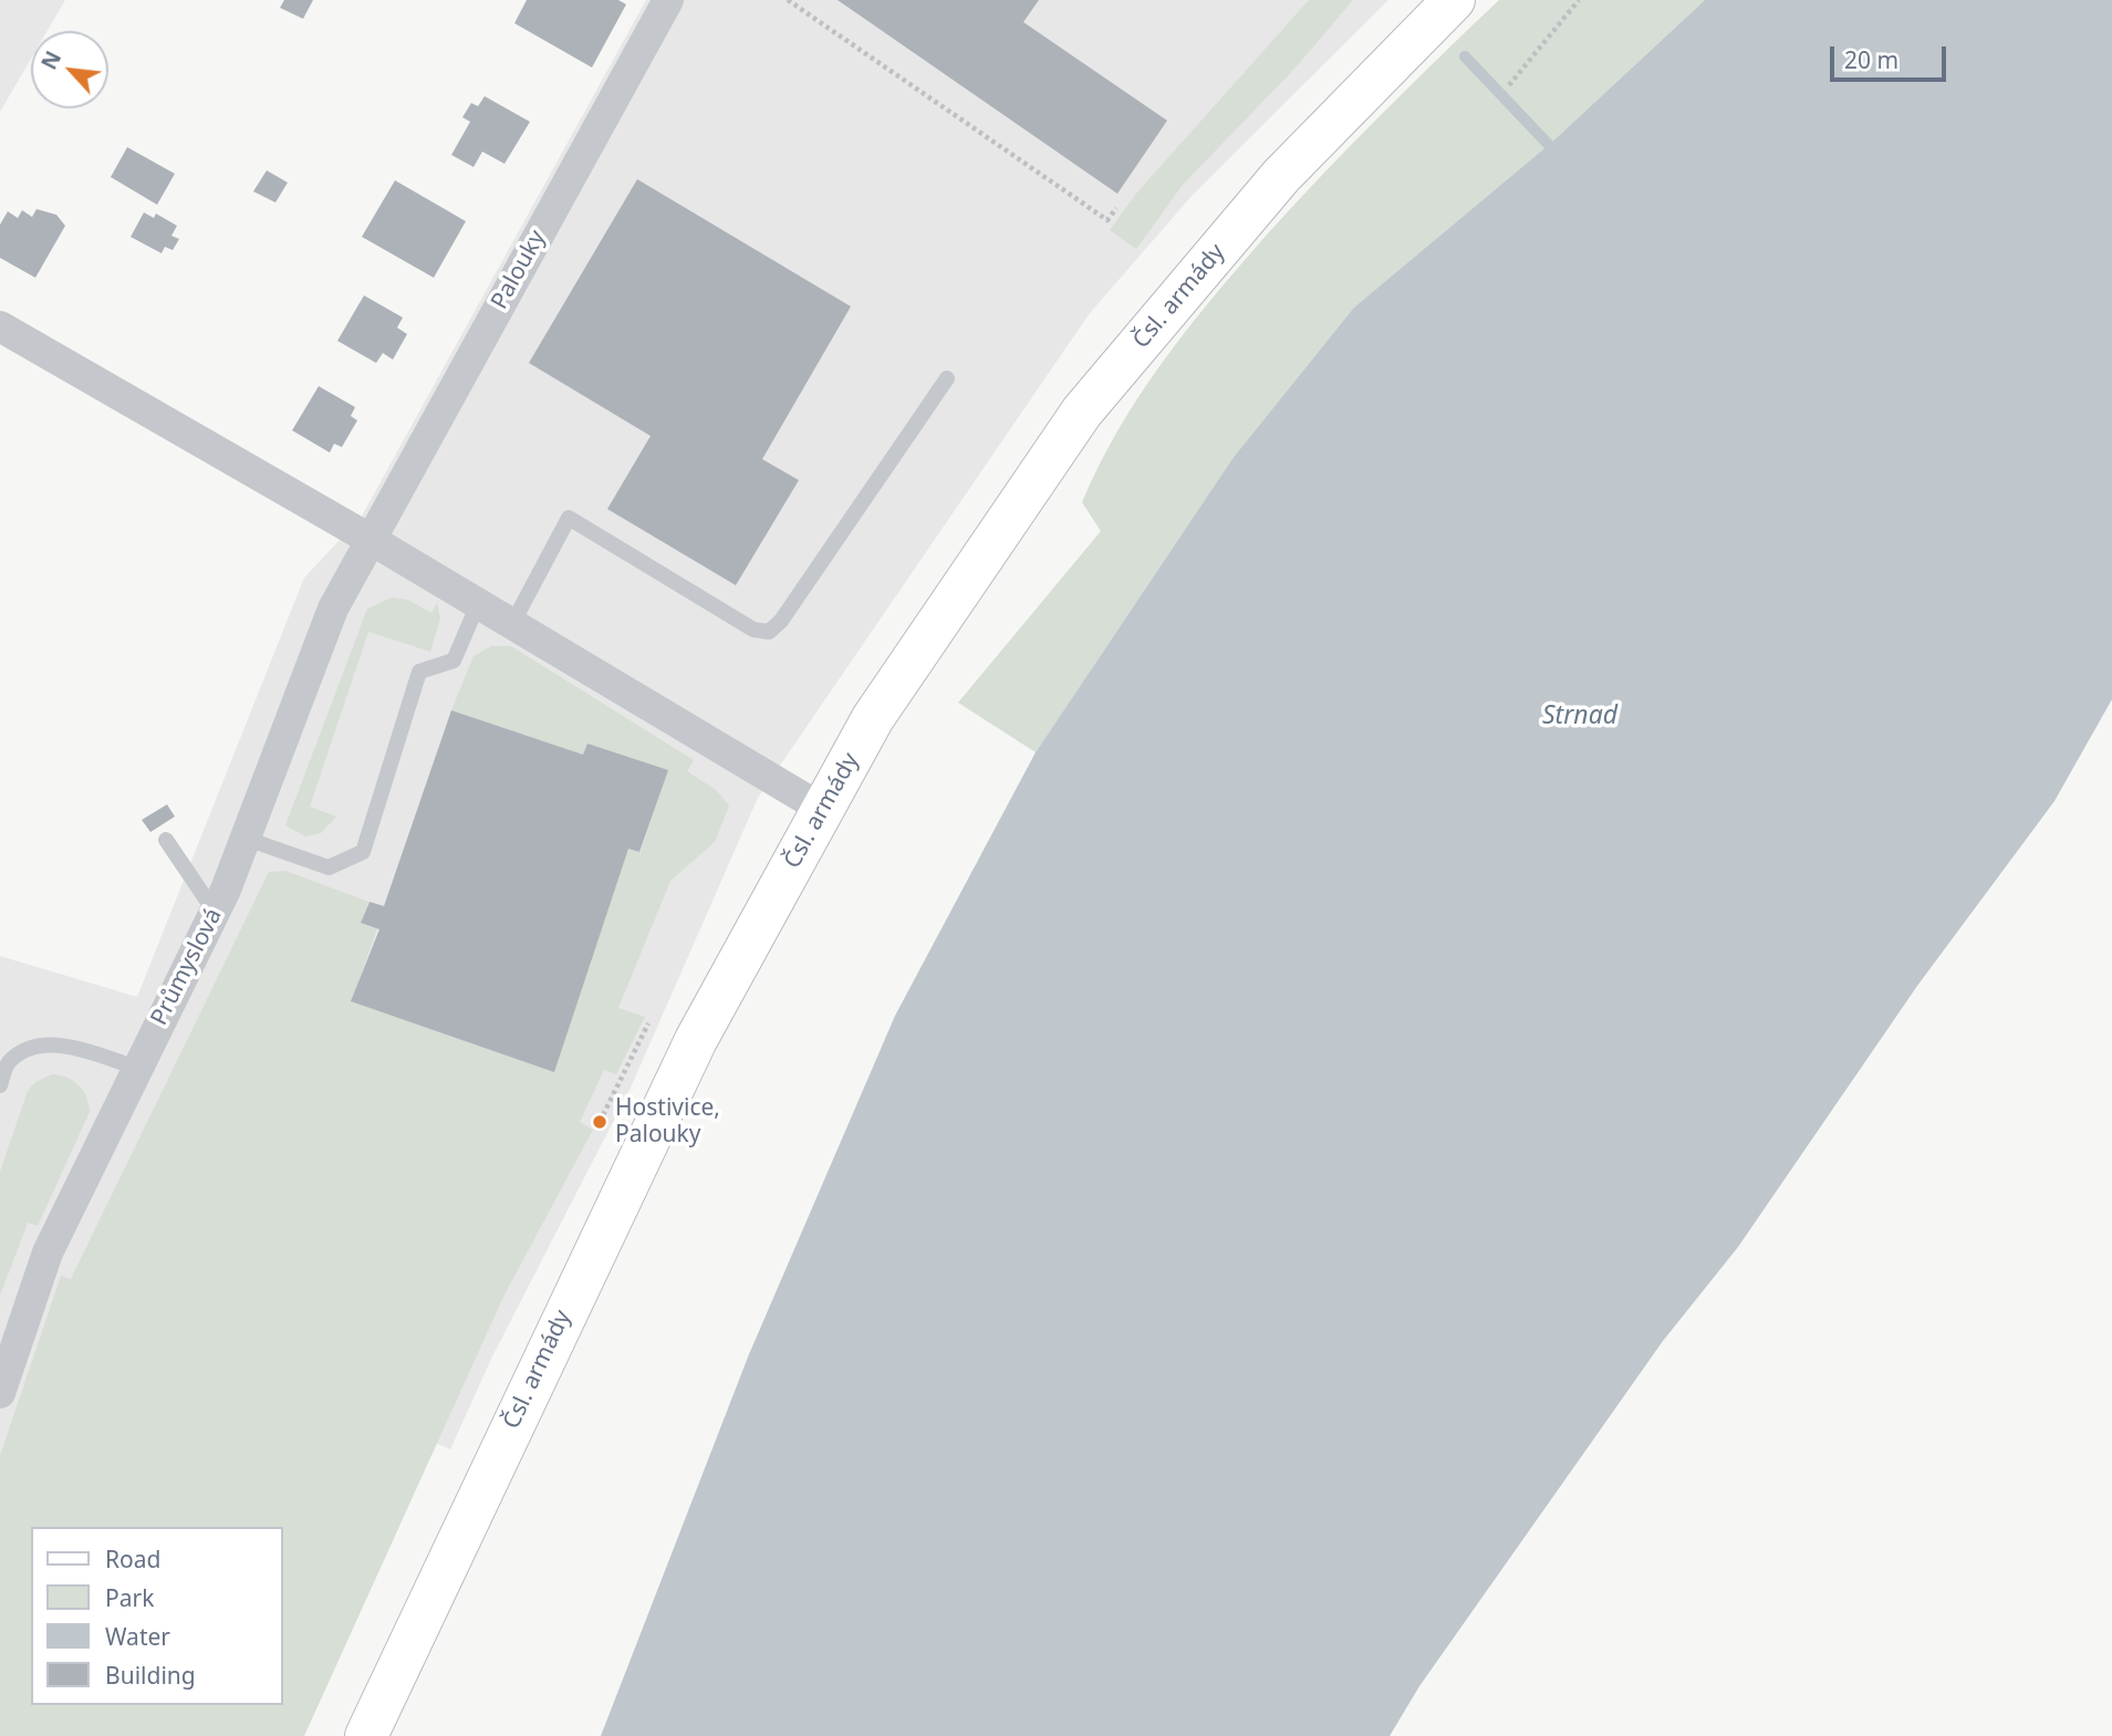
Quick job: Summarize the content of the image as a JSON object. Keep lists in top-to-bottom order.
{
  "streets": {
    "main road": ["Čsl. armády"],
    "street": ["Palouky", "Průmyslová"]
  },
  "crossings": [
    ["Palouky", "Průmyslová"]
  ],
  "water": ["Strnad"],
  "places": ["Hostivice, Palouky"],
  "legend": [
    "Road",
    "Park",
    "Water",
    "Building"
  ],
  "scale_bar": "20 m",
  "north": "top left"
}
